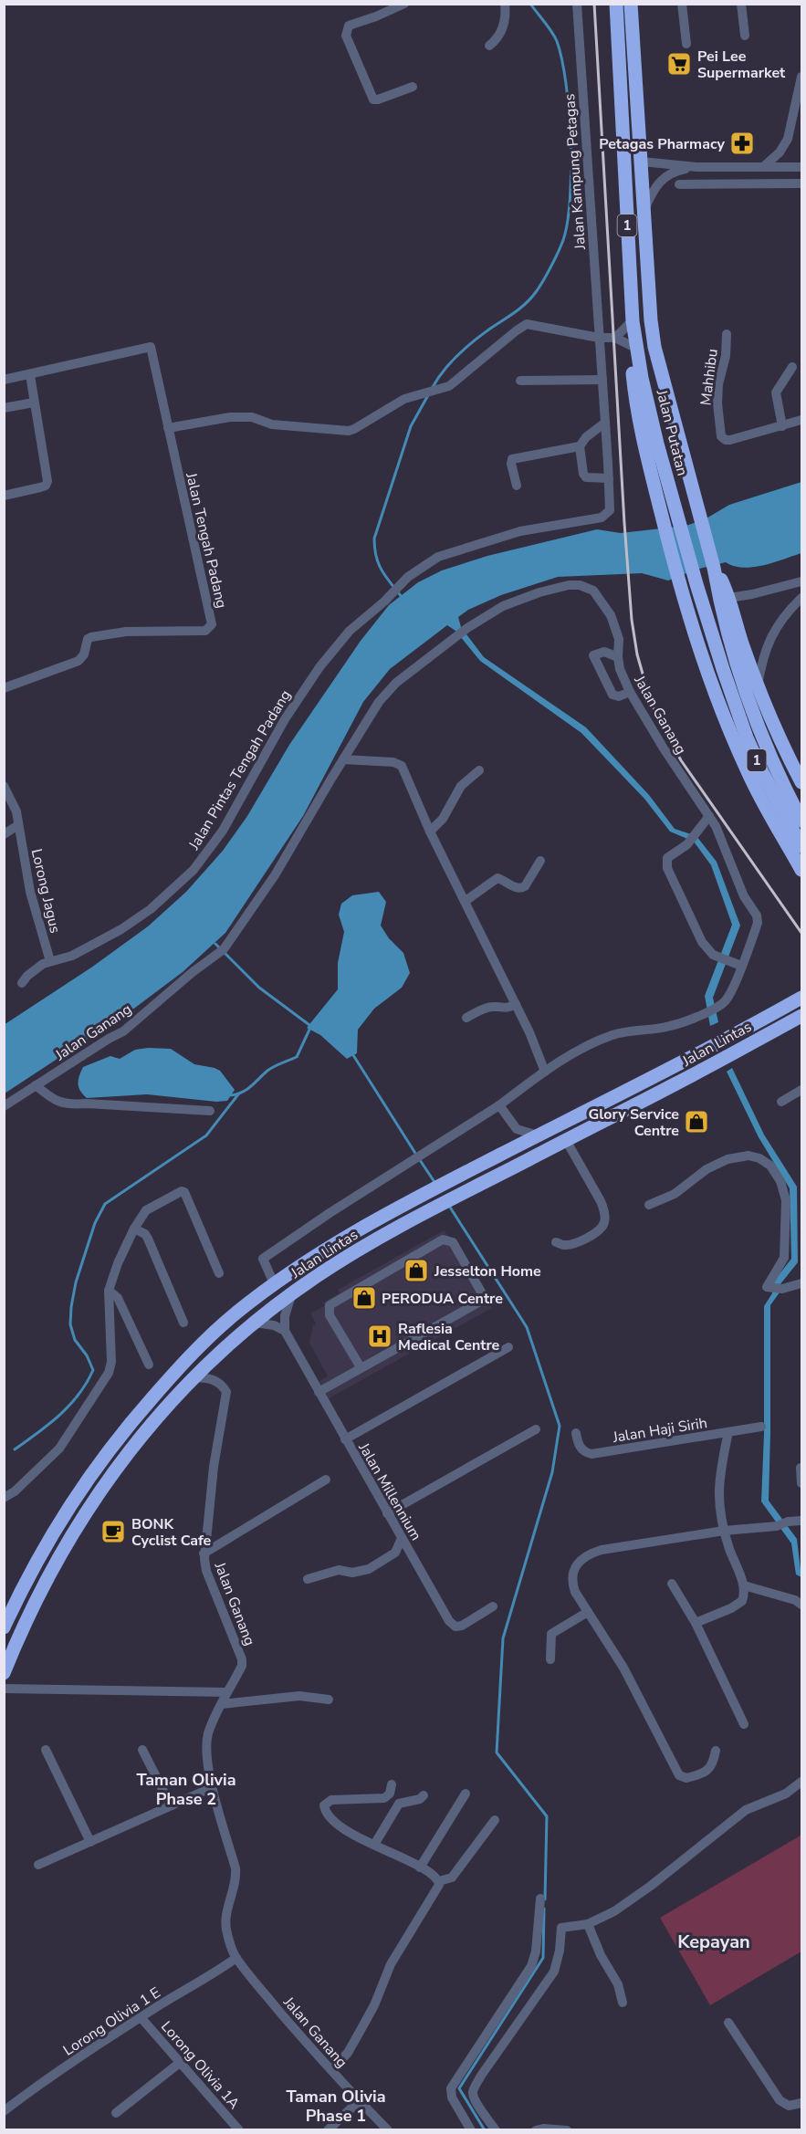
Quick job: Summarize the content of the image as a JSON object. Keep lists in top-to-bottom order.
{
  "streets": {
    "highway": ["1", "Jalan Putatan", "Jalan Lintas"],
    "street": [
      "Jalan Kampung Petagas",
      "Mahhibu",
      "Jalan Tengah Padang",
      "Jalan Ganang",
      "Jalan Pintas Tengah Padang",
      "Lorong Jagus",
      "Jalan Haji Sirih",
      "Jalan Millennium",
      "Lorong Olivia 1 E",
      "Lorong Olivia 1A"
    ]
  },
  "crossings": [
    ["Jalan Kampung Petagas", "Jalan Pintas Tengah Padang"],
    ["Jalan Ganang", "Jalan Lintas"],
    ["Jalan Ganang", "Lorong Olivia 1 E"],
    ["Jalan Pintas Tengah Padang", "Lorong Jagus"],
    ["Lorong Olivia 1 E", "Lorong Olivia 1A"]
  ],
  "districts": ["Taman Olivia Phase 2", "Kepayan", "Taman Olivia Phase 1"],
  "places": {
    "supermarket": ["Pei Lee Supermarket"],
    "pharmacy": ["Petagas Pharmacy"],
    "shop": ["Glory Service Centre", "Jesselton Home", "PERODUA Centre"],
    "hospital": ["Raflesia Medical Centre"],
    "cafe": ["BONK Cyclist Cafe"]
  }
}
